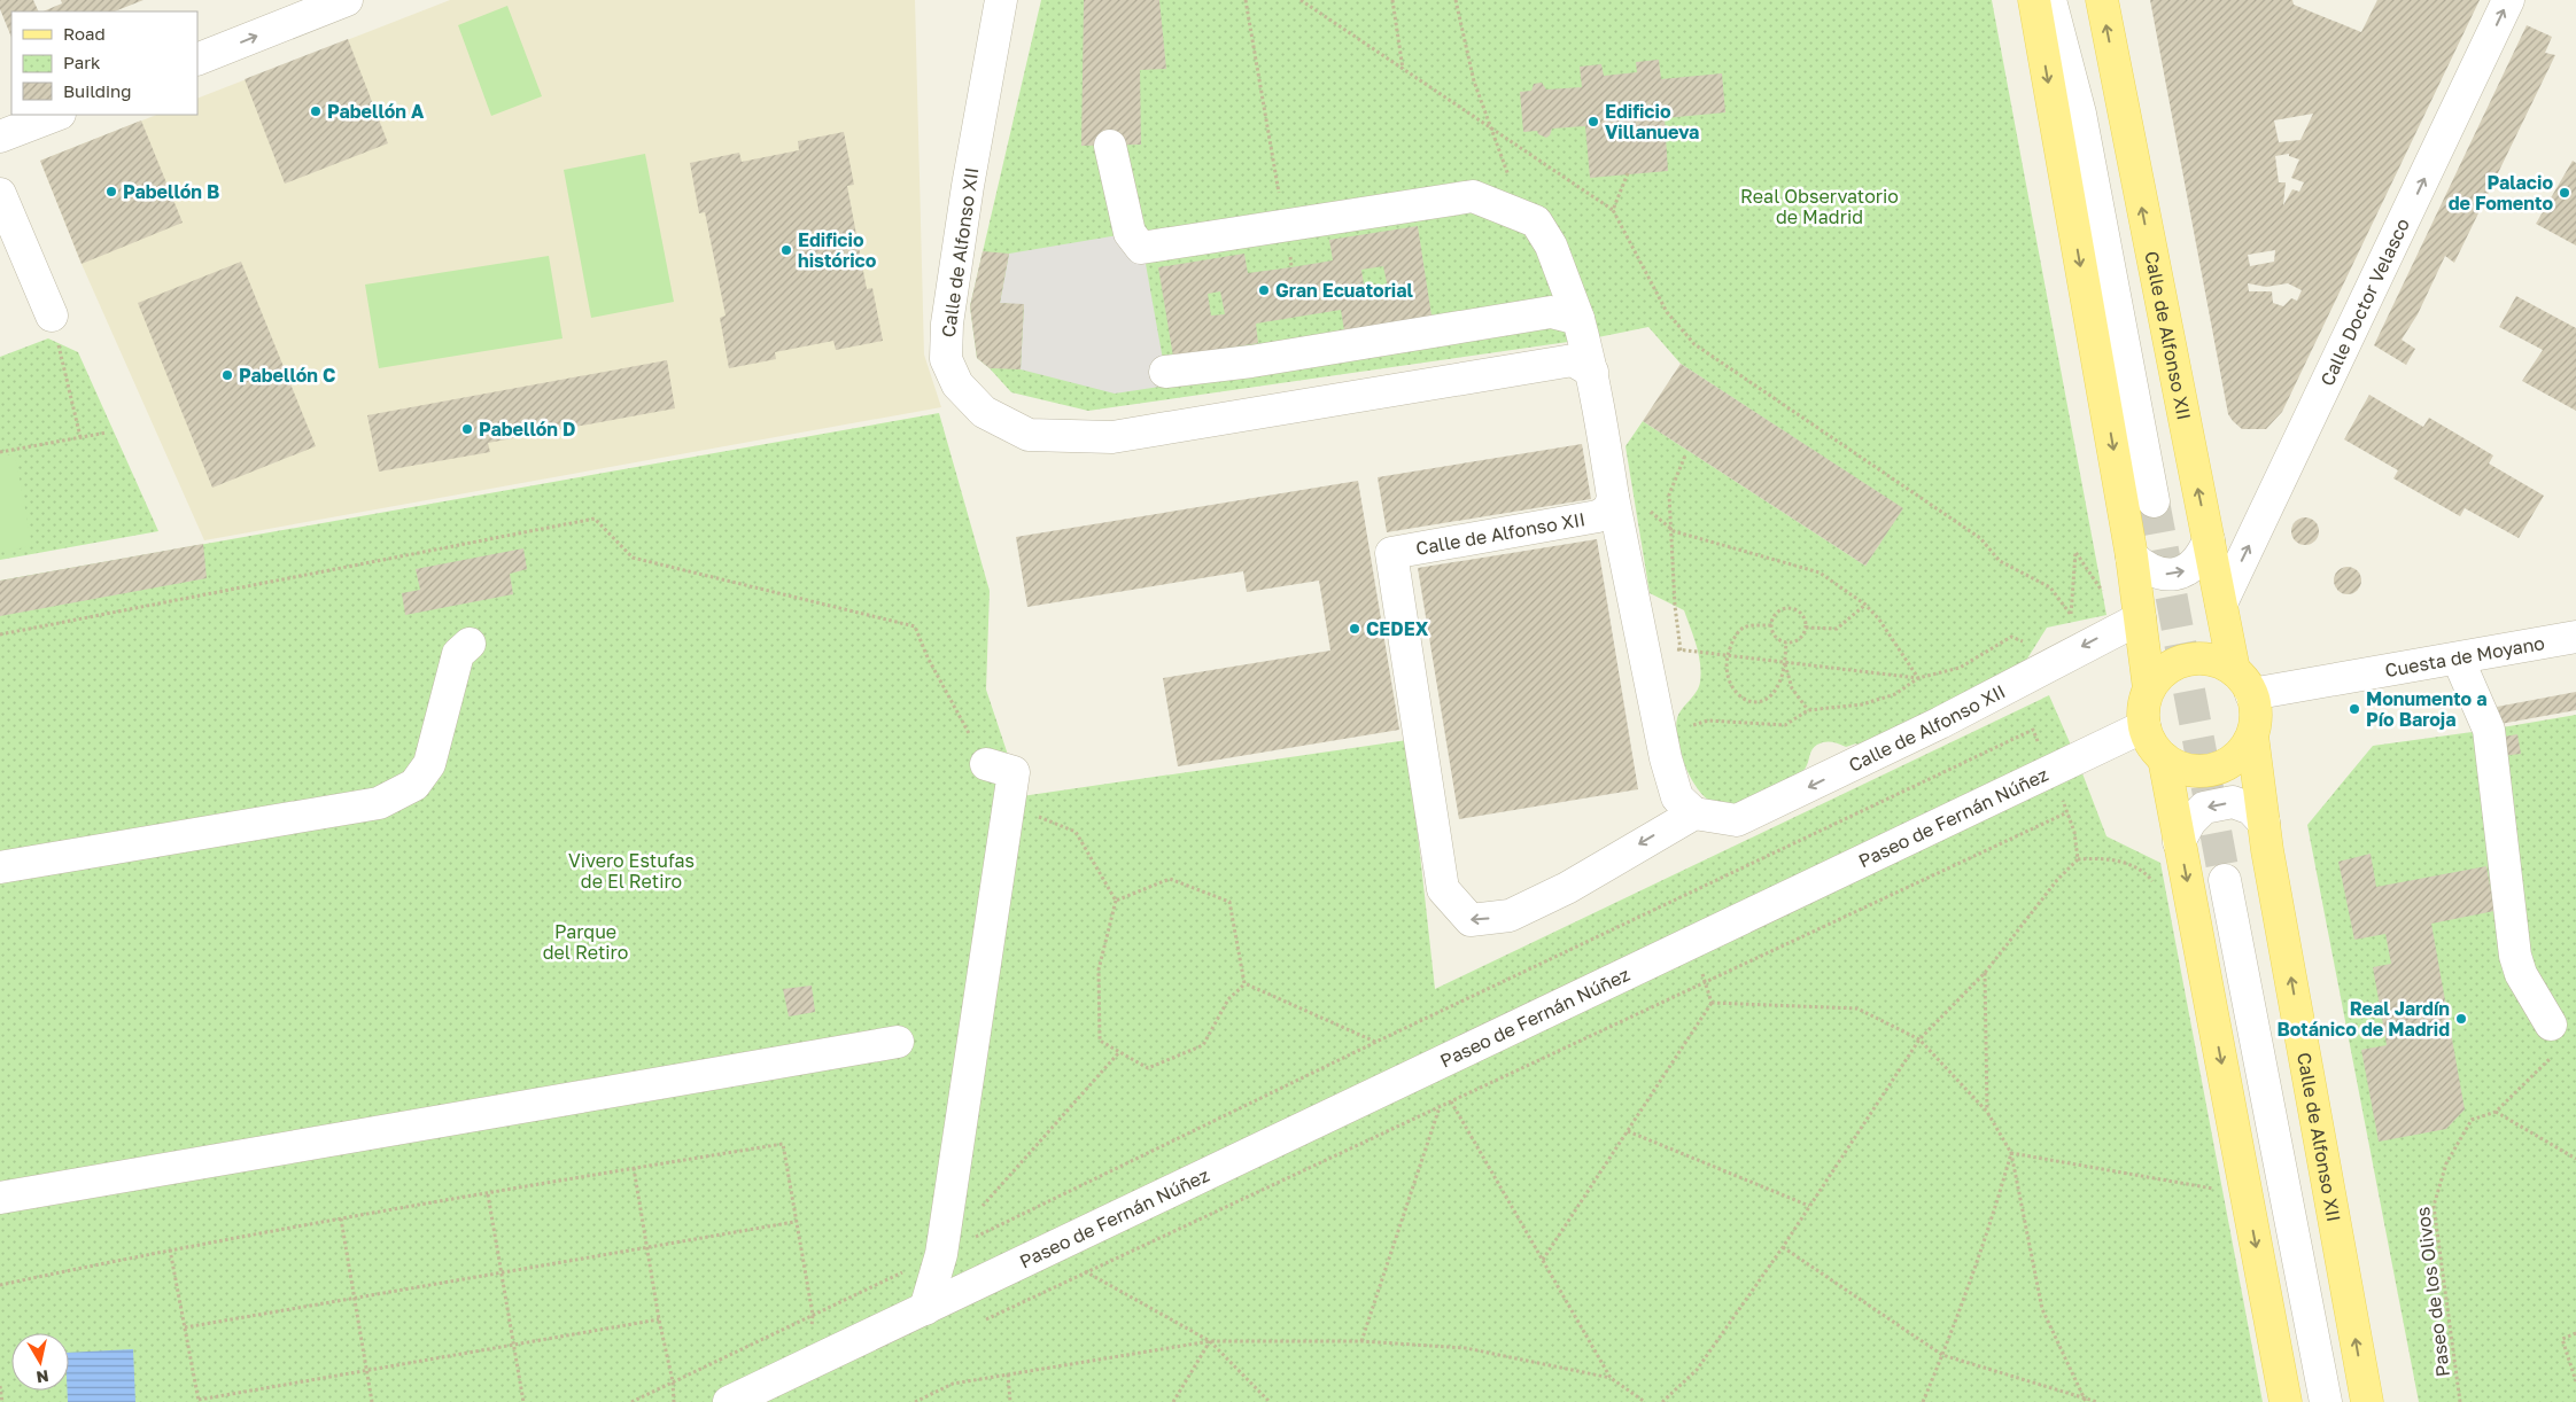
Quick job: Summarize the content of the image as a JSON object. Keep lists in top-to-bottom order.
{
  "streets": {
    "main road": ["Calle de Alfonso XII"],
    "street": ["Calle Doctor Velasco", "Cuesta de Moyano", "Paseo de Fernán Núñez"],
    "path": ["Paseo de los Olivos"]
  },
  "crossings": [
    ["Calle de Alfonso XII", "Calle Doctor Velasco"],
    ["Calle de Alfonso XII", "Cuesta de Moyano"],
    ["Calle de Alfonso XII", "Paseo de Fernán Núñez"],
    ["Cuesta de Moyano", "Paseo de Fernán Núñez"]
  ],
  "one_way": ["Calle Doctor Velasco"],
  "parks": ["Real Observatorio de Madrid", "Vivero Estufas de El Retiro", "Parque del Retiro"],
  "places": [
    "Pabellón A",
    "Edificio Villanueva",
    "Pabellón B",
    "Palacio de Fomento",
    "Edificio histórico",
    "Gran Ecuatorial",
    "Pabellón C",
    "Pabellón D",
    "CEDEX",
    "Monumento a Pío Baroja",
    "Real Jardín Botánico de Madrid"
  ],
  "legend": ["Road", "Park", "Building"],
  "north": "bottom"
}
